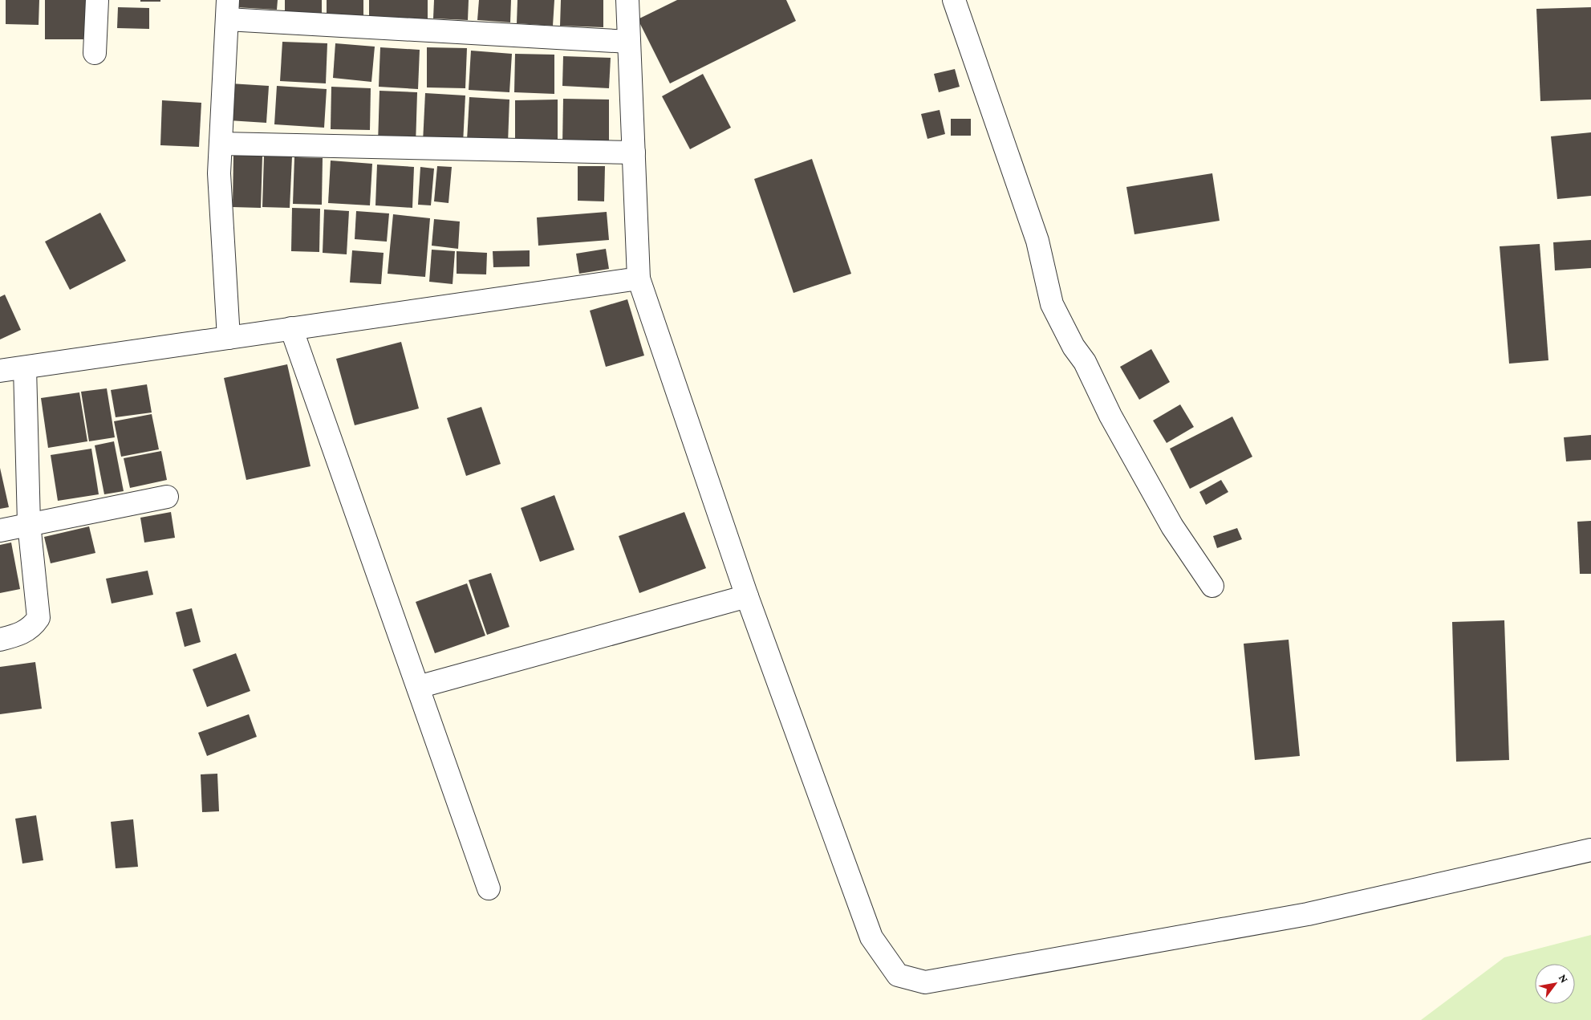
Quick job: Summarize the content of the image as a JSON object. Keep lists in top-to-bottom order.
{
  "north": "top right"
}
